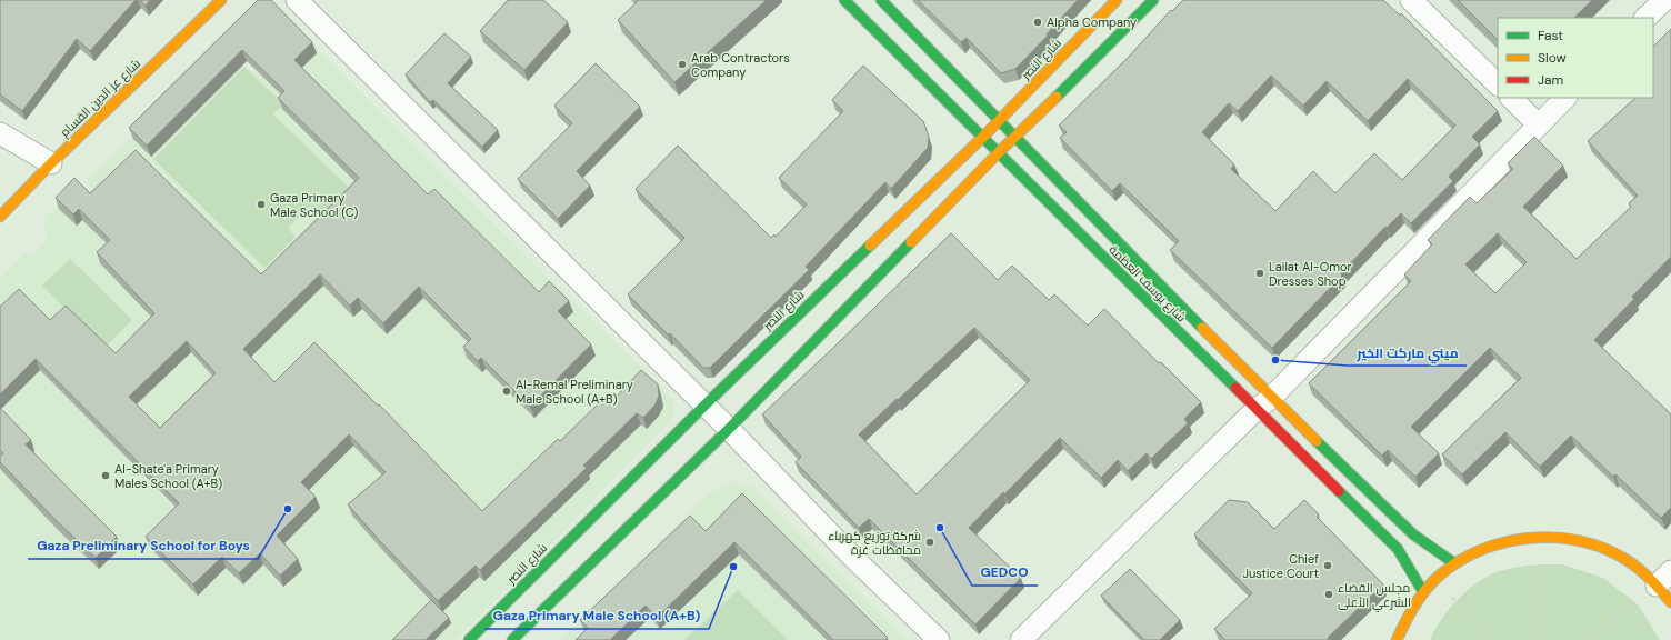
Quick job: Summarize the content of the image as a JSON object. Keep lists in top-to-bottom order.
{
  "streets": {
    "main road": ["شارع النصر", "شارع عز الدين القسام", "شارع يوسف العظمة"]
  },
  "crossings": [
    ["شارع النصر", "شارع يوسف العظمة"]
  ],
  "places": [
    "Alpha Company",
    "Arab Contractors Company",
    "Gaza Primary Male School (C)",
    "Lailat Al-Omor Dresses Shop",
    "ميني ماركت الخير",
    "Al-Remal Preliminary Male School (A+B)",
    "Al-Shate'a Primary Males School (A+B)",
    "Gaza Preliminary School for Boys",
    "GEDCO",
    "شركة توزيع كهرباء محافظات غزة",
    "Chief Justice Court",
    "Gaza Primary Male School (A+B)",
    "مجلس القضاء الشرعي الأعلى"
  ],
  "legend": ["Fast", "Slow", "Jam"]
}
